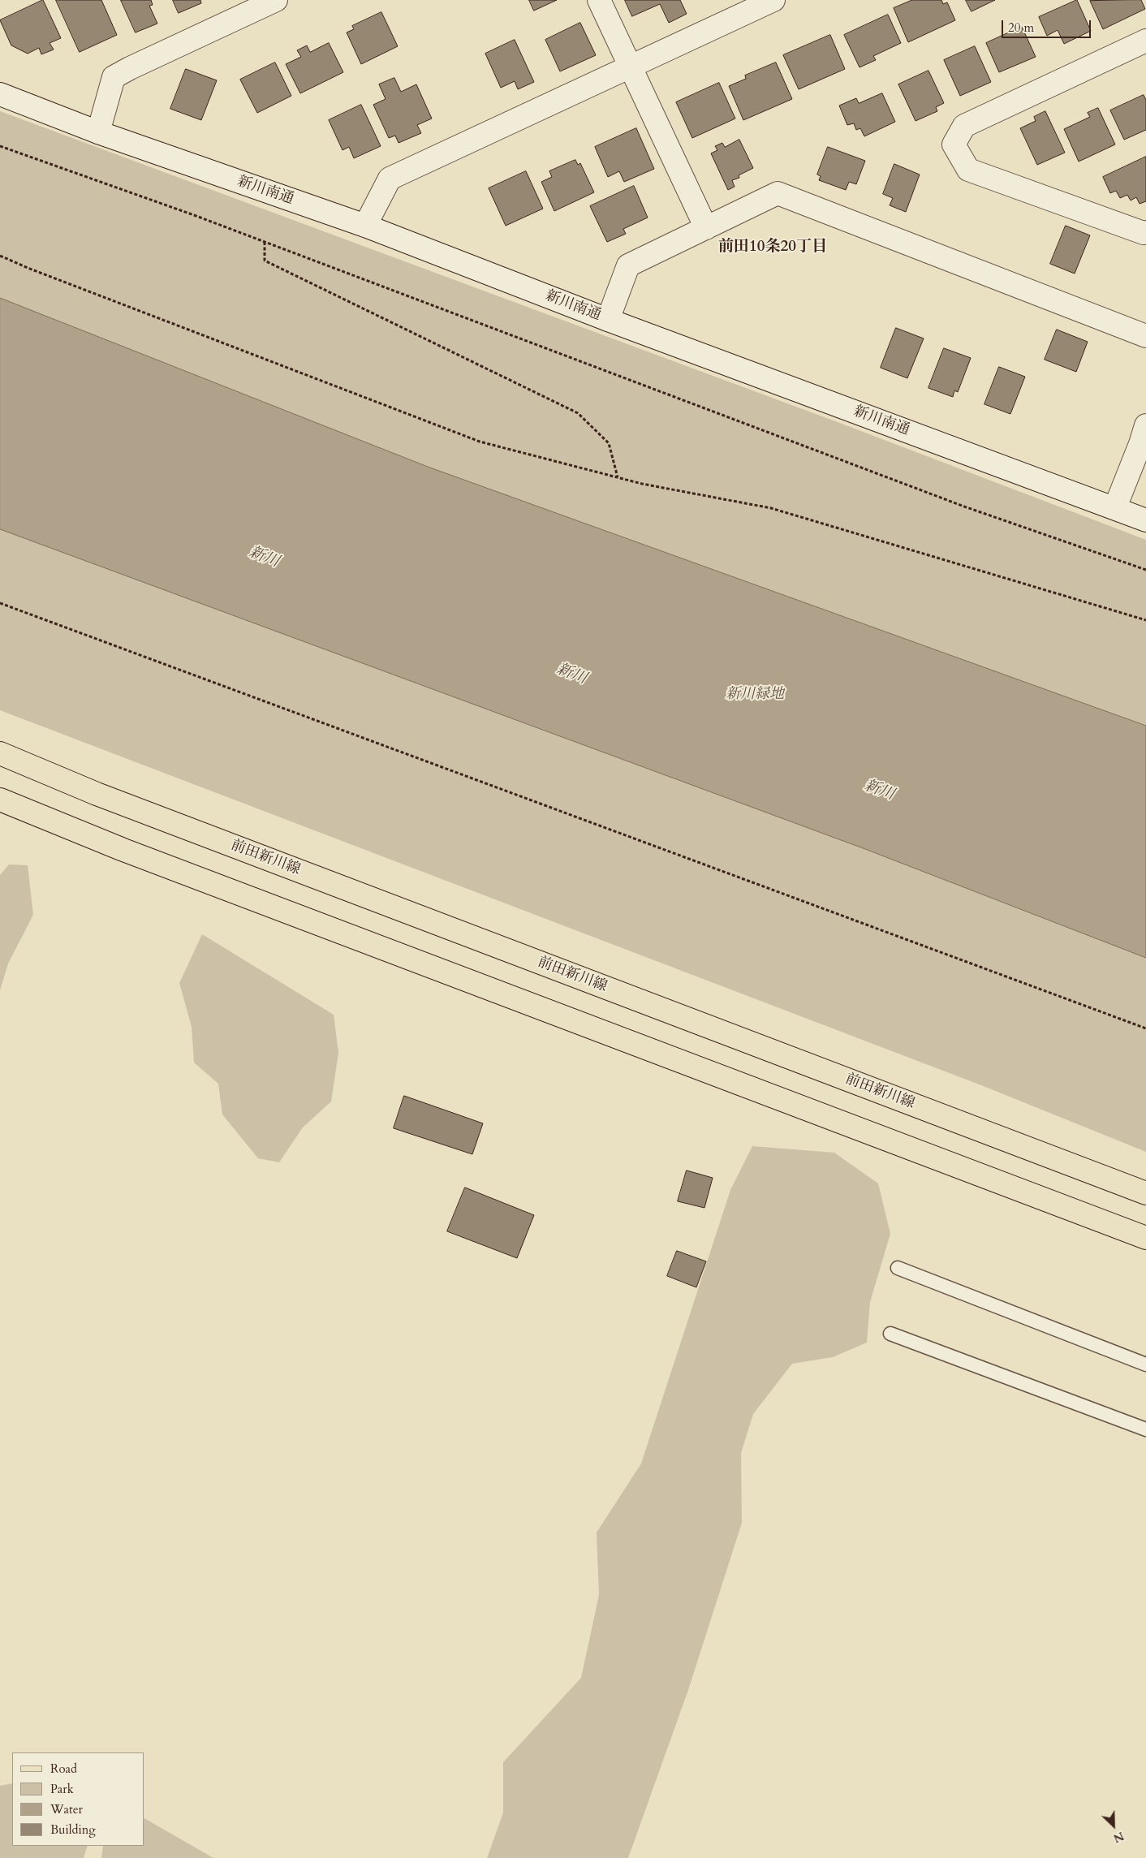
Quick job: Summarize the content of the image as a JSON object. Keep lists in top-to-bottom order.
{
  "streets": {
    "main road": ["前田新川線"],
    "street": ["新川南通"]
  },
  "districts": ["前田10条20丁目"],
  "water": ["新川"],
  "parks": ["新川緑地"],
  "legend": [
    "Road",
    "Park",
    "Water",
    "Building"
  ],
  "scale_bar": "20 m",
  "north": "bottom right"
}
